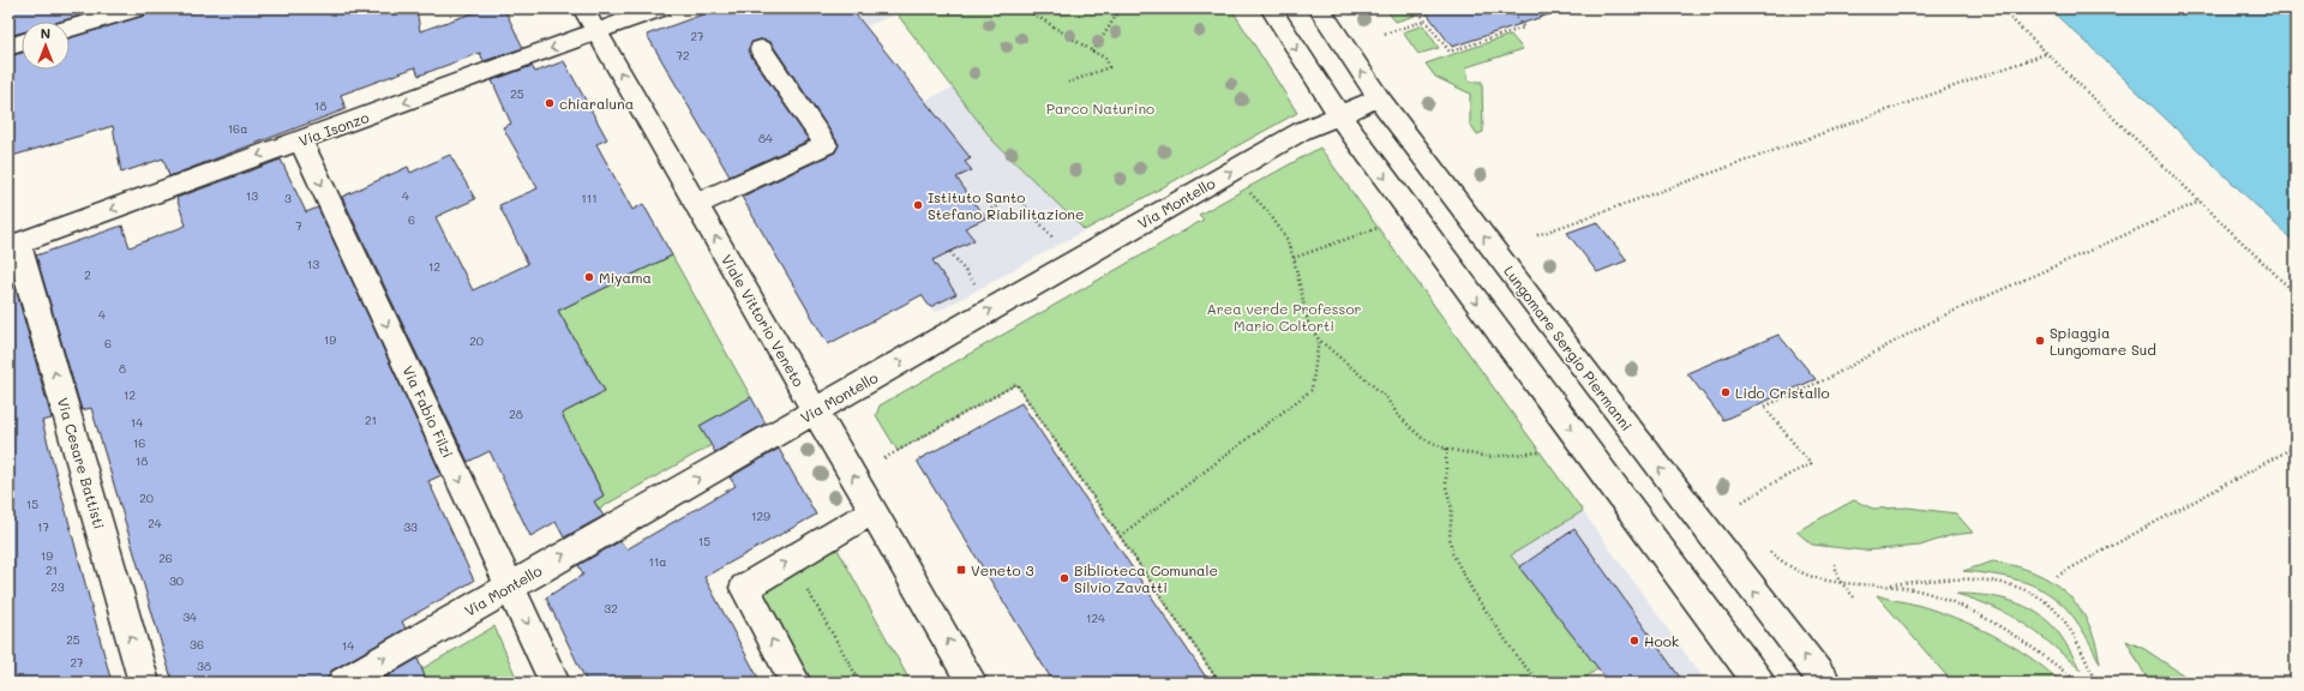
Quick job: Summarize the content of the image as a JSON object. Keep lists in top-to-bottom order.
{
  "streets": {
    "street": [
      "Via Isonzo",
      "Via Montello",
      "Viale Vittorio Veneto",
      "Lungomare Sergio Piermanni",
      "Via Fabio Filzi",
      "Via Cesare Battisti"
    ]
  },
  "crossings": [
    ["Via Isonzo", "Viale Vittorio Veneto"],
    ["Via Isonzo", "Via Fabio Filzi"],
    ["Via Isonzo", "Via Cesare Battisti"],
    ["Via Montello", "Viale Vittorio Veneto"],
    ["Via Montello", "Lungomare Sergio Piermanni"],
    ["Via Montello", "Via Fabio Filzi"]
  ],
  "one_way": [
    "Via Isonzo",
    "Via Montello",
    "Viale Vittorio Veneto",
    "Via Fabio Filzi",
    "Via Cesare Battisti"
  ],
  "parks": ["Parco Naturino", "Area verde Professor Mario Coltorti"],
  "places": {
    "other": [
      "chiaraluna",
      "Istituto Santo Stefano Riabilitazione",
      "Miyama",
      "Spiaggia Lungomare Sud",
      "Lido Cristallo",
      "Biblioteca Comunale Silvio Zavatti",
      "Hook"
    ],
    "transit": ["Veneto 3"]
  },
  "house_numbers": [
    "27",
    "72",
    "25",
    "18",
    "16a",
    "84",
    "13",
    "4",
    "3",
    "111",
    "6",
    "7",
    "13",
    "12",
    "2",
    "4",
    "19",
    "20",
    "6",
    "8",
    "12",
    "28",
    "21",
    "14",
    "16",
    "18",
    "20",
    "15",
    "129",
    "24",
    "17",
    "33",
    "15",
    "19",
    "26",
    "11a",
    "21",
    "30",
    "23",
    "32",
    "34",
    "124",
    "25",
    "36",
    "14",
    "27",
    "38"
  ],
  "north": "top"
}
